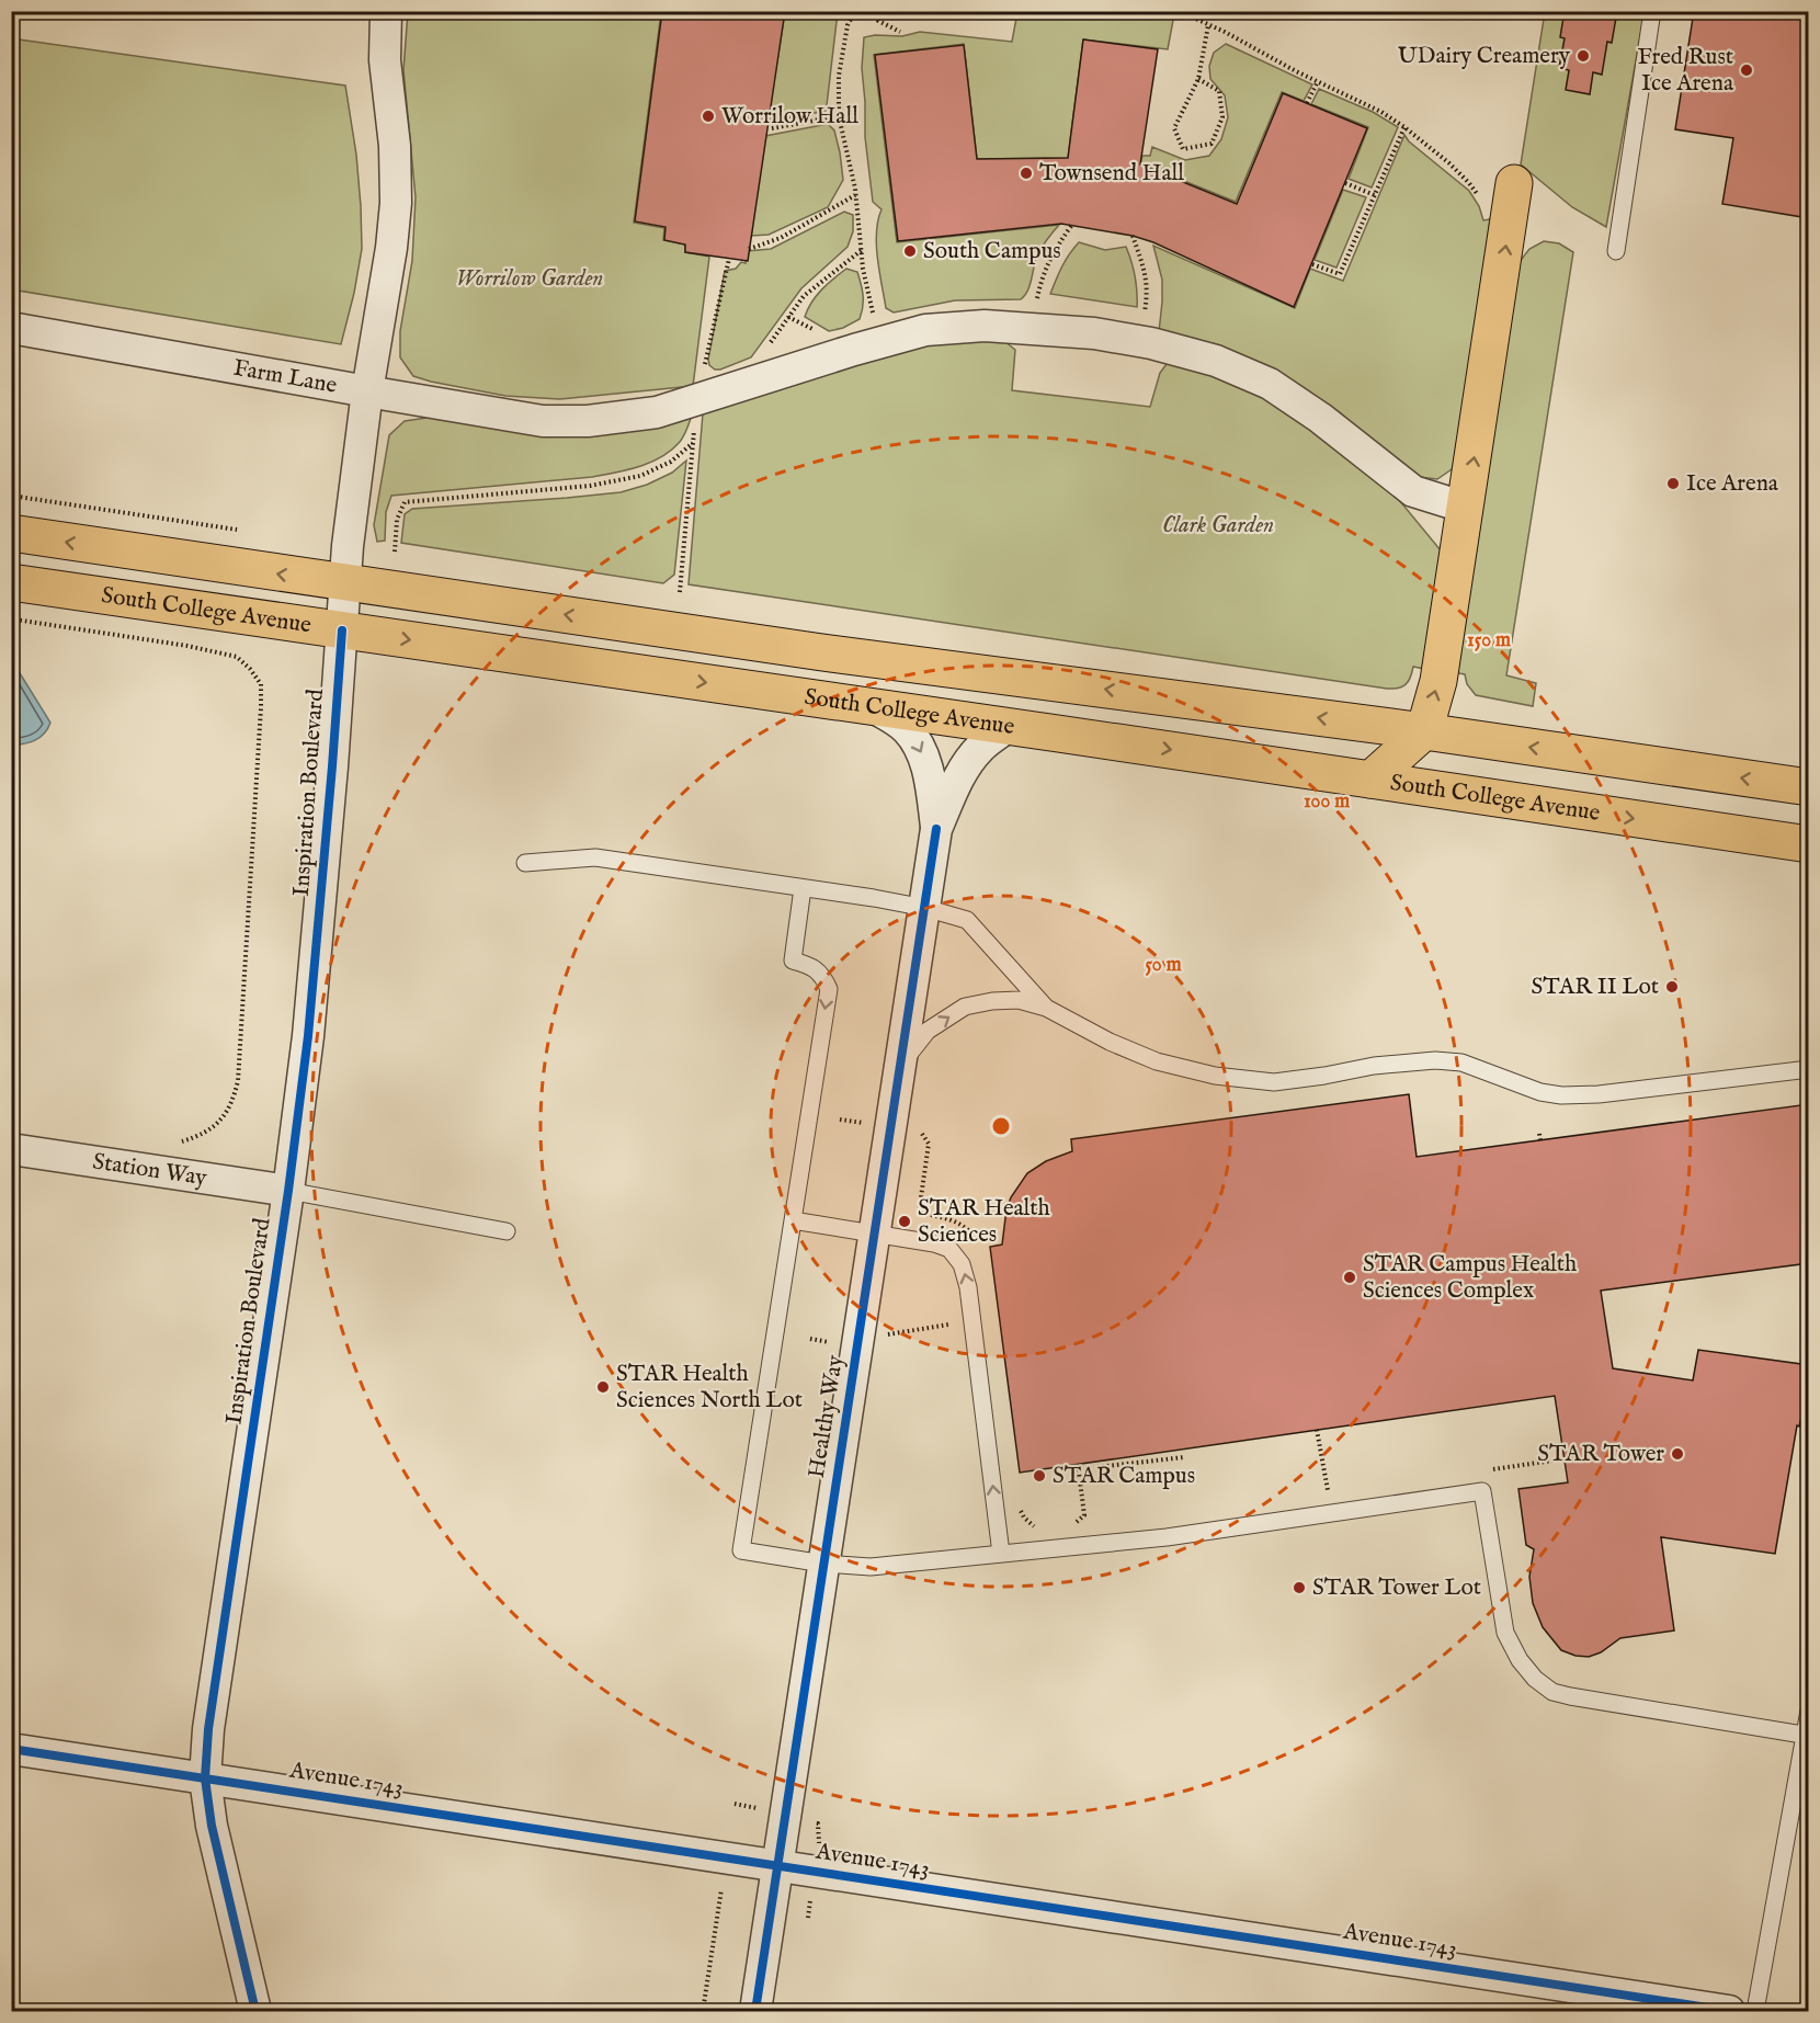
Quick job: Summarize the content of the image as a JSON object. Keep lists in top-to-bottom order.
{
  "streets": {
    "main road": ["South College Avenue"],
    "street": [
      "Farm Lane",
      "Inspiration Boulevard",
      "Station Way",
      "Healthy Way",
      "Avenue 1743"
    ]
  },
  "crossings": [
    ["Farm Lane", "South College Avenue"],
    ["Farm Lane", "Inspiration Boulevard"],
    ["South College Avenue", "Inspiration Boulevard"],
    ["South College Avenue", "Healthy Way"],
    ["Inspiration Boulevard", "Station Way"],
    ["Inspiration Boulevard", "Avenue 1743"],
    ["Healthy Way", "Avenue 1743"]
  ],
  "parks": ["Worrilow Garden", "Clark Garden"],
  "places": [
    "UDairy Creamery",
    "Fred Rust Ice Arena",
    "Worrilow Hall",
    "Townsend Hall",
    "South Campus",
    "Ice Arena",
    "STAR II Lot",
    "STAR Health Sciences",
    "STAR Campus Health Sciences Complex",
    "STAR Health Sciences North Lot",
    "STAR Tower",
    "STAR Campus",
    "STAR Tower Lot"
  ],
  "rings": ["150 m", "100 m", "50 m"]
}
